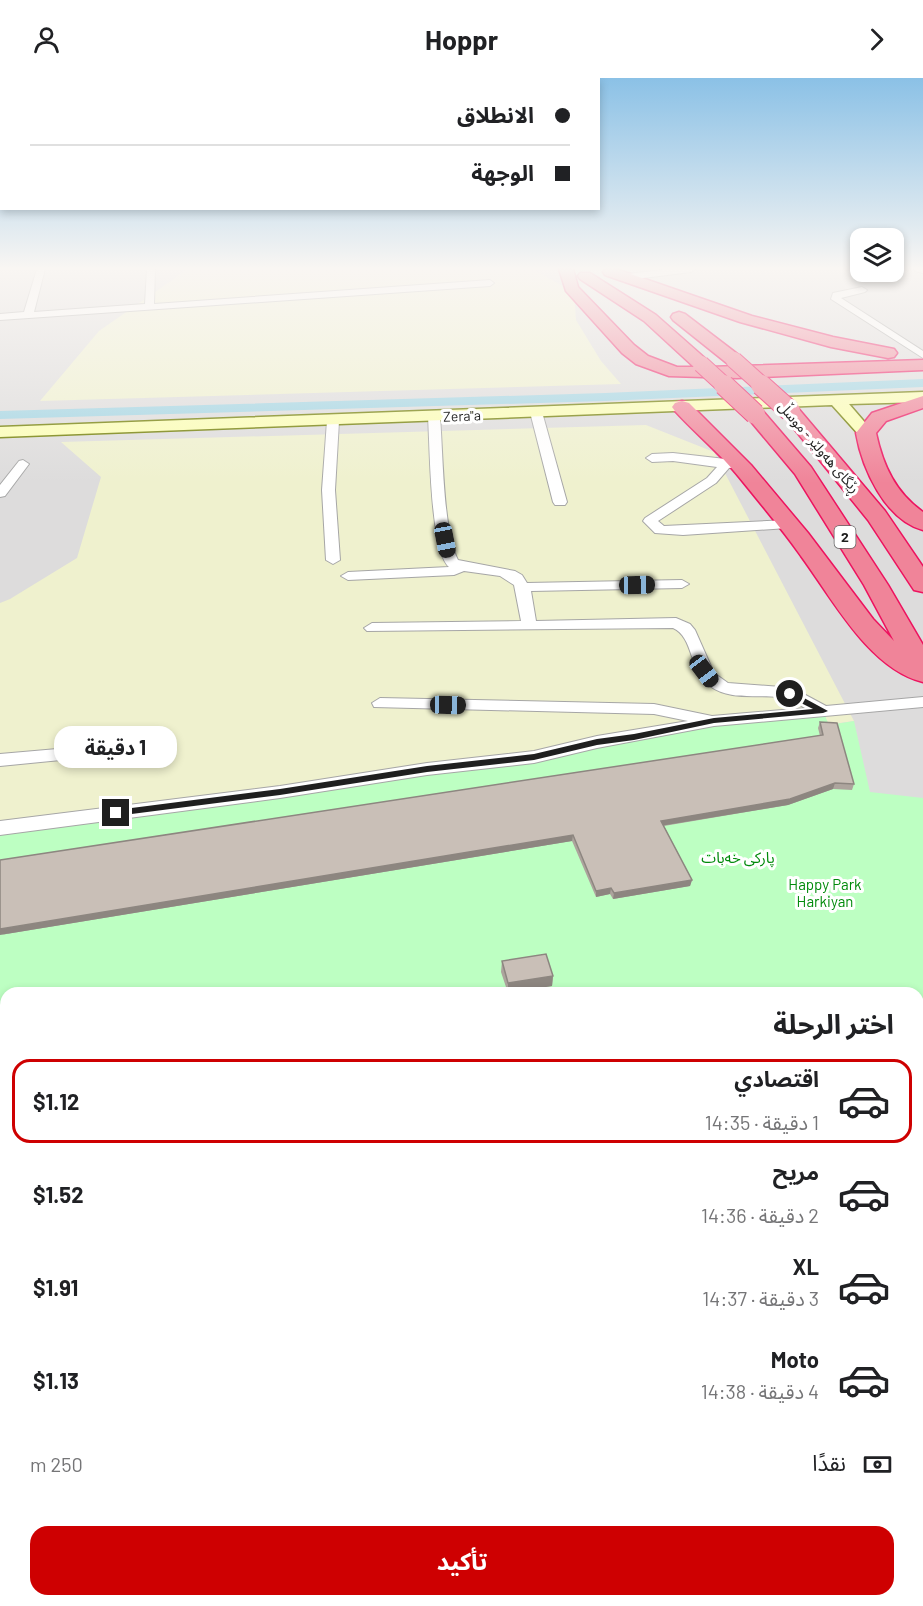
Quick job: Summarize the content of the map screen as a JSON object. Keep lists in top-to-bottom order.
{
  "streets": {
    "highway": ["ڕێگای هەولێر - موسڵ", "2"],
    "street": ["Zera\"a"]
  },
  "parks": ["پارکی خەبات", "Happy Park Harkiyan"],
  "page": {
    "header": "Hoppr",
    "banner": ["الانطلاق", "الوجهة"],
    "bubble": "1 دقيقة",
    "heading": "اختر الرحلة",
    "list": [
      {
        "name": "اقتصادي",
        "note": "1 دقيقة · 14:35",
        "value": "$1.12"
      },
      {
        "name": "مريح",
        "note": "2 دقيقة · 14:36",
        "value": "$1.52"
      },
      {
        "name": "XL",
        "note": "3 دقيقة · 14:37",
        "value": "$1.91"
      },
      {
        "name": "Moto",
        "note": "4 دقيقة · 14:38",
        "value": "$1.13"
      }
    ],
    "pay": ["نقدًا", "250 m"],
    "buttons": "تأكيد"
  }
}
